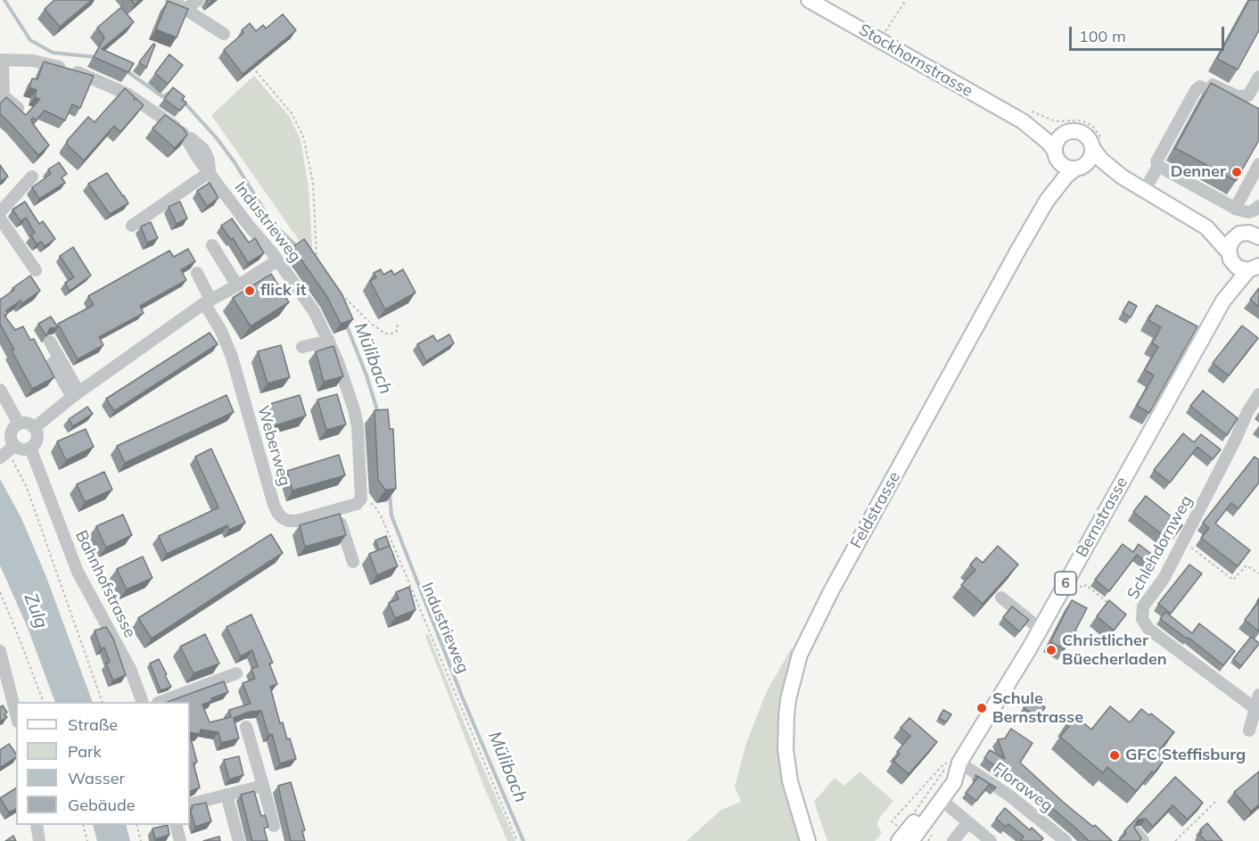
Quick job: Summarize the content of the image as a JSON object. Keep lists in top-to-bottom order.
{
  "streets": {
    "main road": [
      "Stockhornstrasse",
      "Feldstrasse",
      "Bernstrasse",
      "6"
    ],
    "street": [
      "Industrieweg",
      "Weberweg",
      "Schlehdornweg",
      "Bahnhofstrasse",
      "Floraweg"
    ]
  },
  "crossings": [
    ["Stockhornstrasse", "Feldstrasse"],
    ["Industrieweg", "Weberweg"],
    ["Bernstrasse", "6"],
    ["Bernstrasse", "Floraweg"],
    ["6", "Floraweg"]
  ],
  "water": ["Mülibach", "Zulg"],
  "places": [
    "Denner",
    "flick it",
    "Christlicher Büecherladen",
    "Schule Bernstrasse",
    "GFC Steffisburg"
  ],
  "legend": [
    "Straße",
    "Park",
    "Wasser",
    "Gebäude"
  ],
  "scale_bar": "100 m"
}
